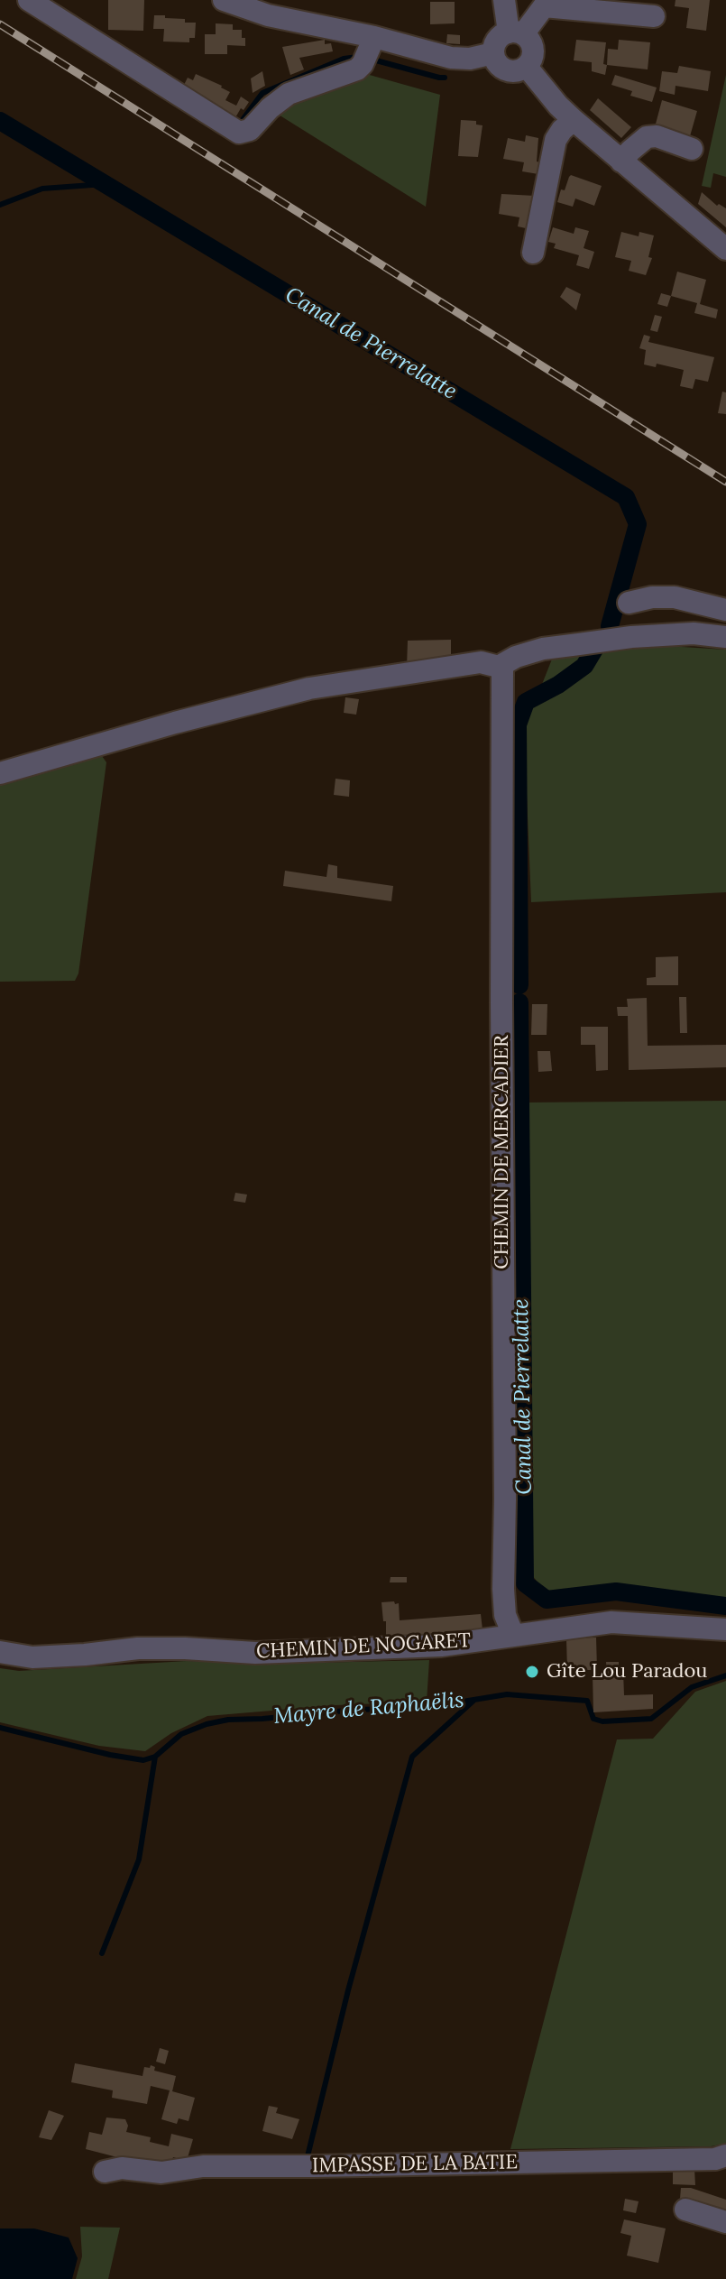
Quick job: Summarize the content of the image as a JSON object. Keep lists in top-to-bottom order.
{
  "streets": {
    "street": ["CHEMIN DE MERCADIER", "CHEMIN DE NOGARET", "IMPASSE DE LA BATIE"]
  },
  "crossings": [
    ["CHEMIN DE MERCADIER", "CHEMIN DE NOGARET"]
  ],
  "water": ["Canal de Pierrelatte", "Mayre de Raphaëlis"],
  "places": ["Gîte Lou Paradou"]
}
